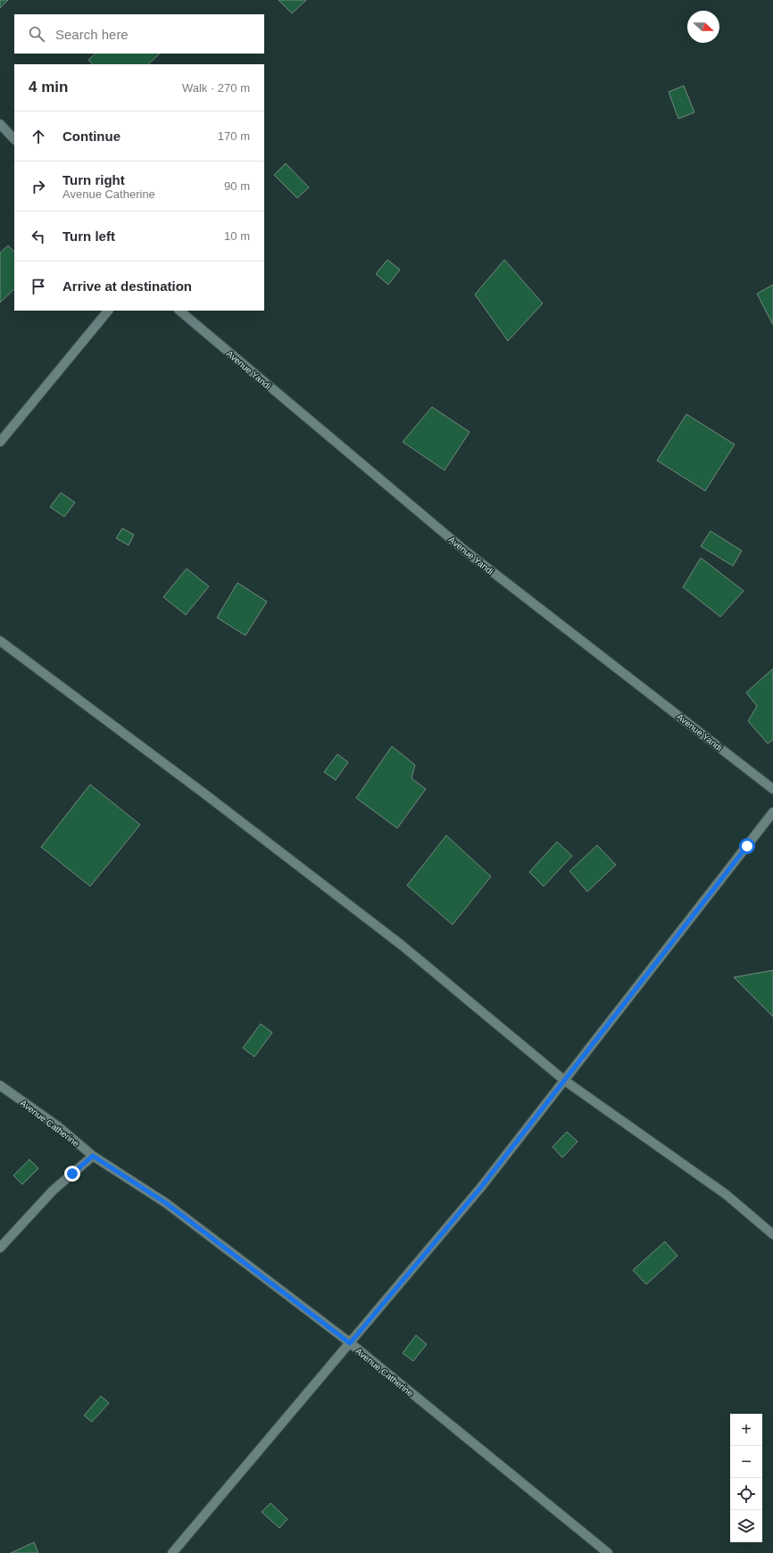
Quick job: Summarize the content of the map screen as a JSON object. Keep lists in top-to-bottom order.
{
  "streets": {
    "street": ["Avenue Yandi", "Avenue Catherine"]
  },
  "north": "right",
  "page": {
    "search": "Search here",
    "heading": ["4 min", "Walk · 270 m"],
    "list": [
      ["Continue", "170 m"],
      ["Turn right", "Avenue Catherine", "90 m"],
      ["Turn left", "10 m"],
      "Arrive at destination"
    ],
    "map_buttons": ["+", "−"]
  }
}
